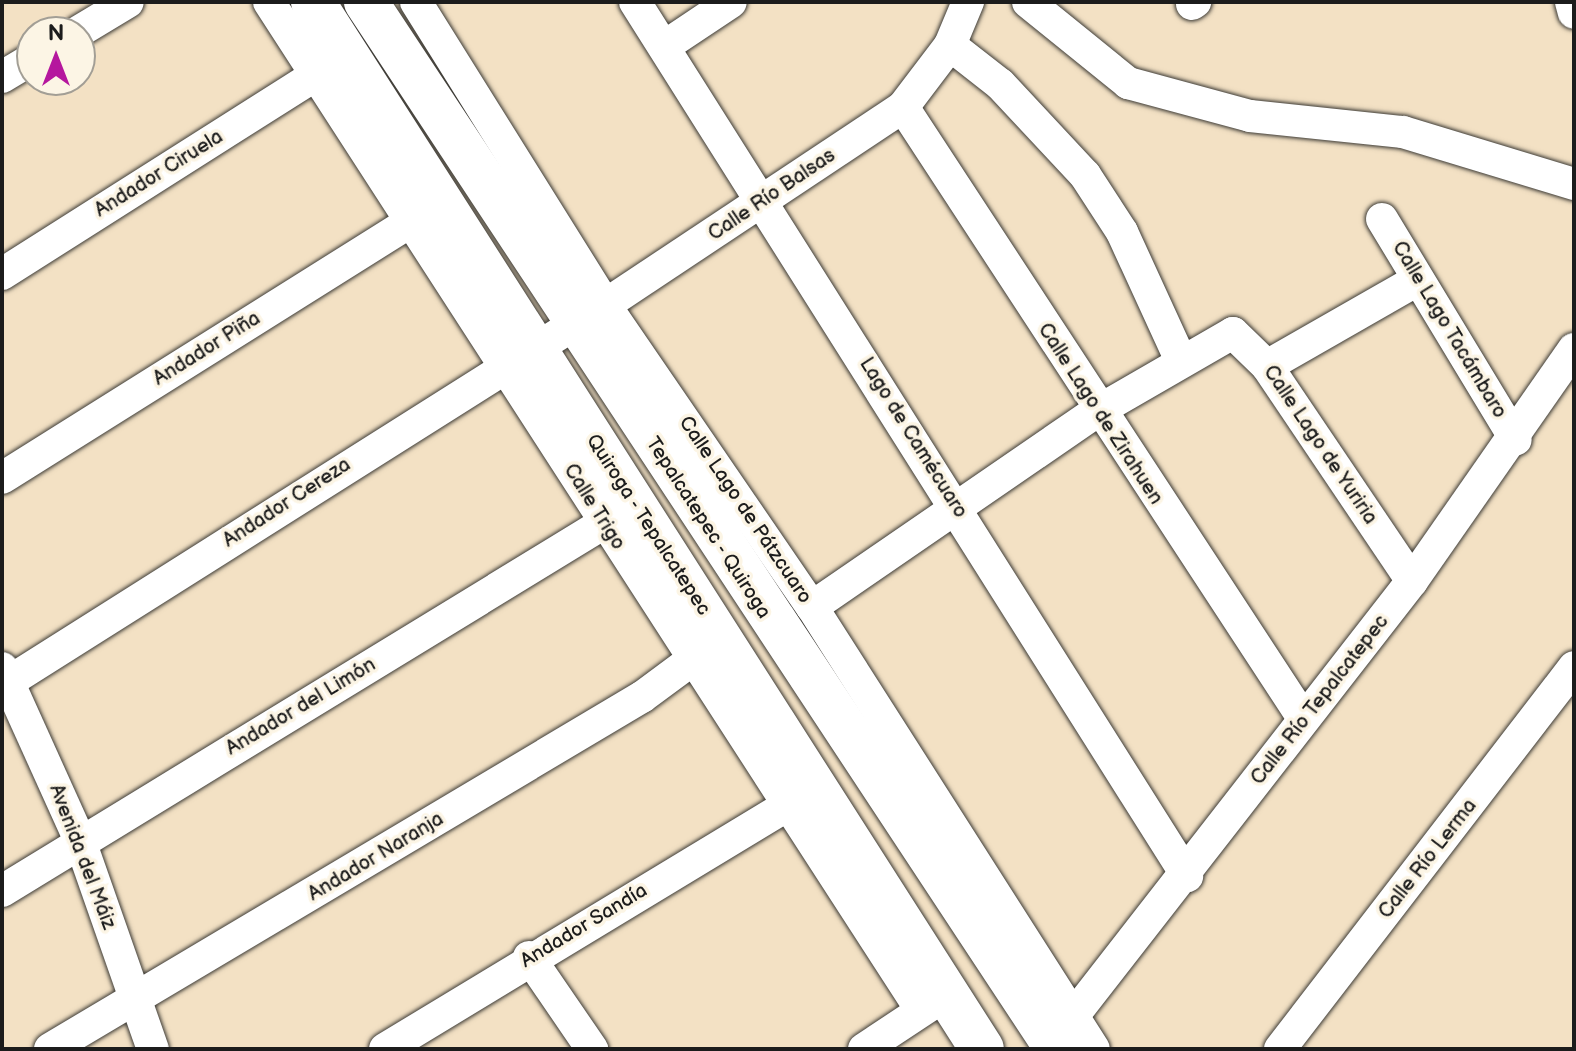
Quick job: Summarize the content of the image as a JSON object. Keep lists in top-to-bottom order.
{
  "streets": {
    "main road": ["Quiroga - Tepalcatepec", "Tepalcatepec - Quiroga"],
    "street": [
      "Andador Ciruela",
      "Calle Río Balsas",
      "Calle Lago Tacámbaro",
      "Andador Piña",
      "Calle Lago de Zirahuen",
      "Lago de Camécuaro",
      "Calle Lago de Yuriria",
      "Andador Cereza",
      "Calle Trigo",
      "Calle Lago de Pátzcuaro",
      "Calle Río Tepalcatepec",
      "Andador del Limón",
      "Avenida del Máiz",
      "Andador Naranja",
      "Calle Río Lerma",
      "Andador Sandía"
    ]
  },
  "crossings": [
    ["Andador Ciruela", "Calle Trigo"],
    ["Calle Río Balsas", "Calle Lago de Zirahuen"],
    ["Calle Río Balsas", "Lago de Camécuaro"],
    ["Calle Río Balsas", "Andador Cereza"],
    ["Calle Río Balsas", "Calle Lago de Pátzcuaro"],
    ["Calle Río Balsas", "Tepalcatepec - Quiroga"],
    ["Calle Lago Tacámbaro", "Calle Río Tepalcatepec"],
    ["Andador Piña", "Calle Trigo"],
    ["Calle Lago de Zirahuen", "Calle Río Tepalcatepec"],
    ["Lago de Camécuaro", "Calle Río Tepalcatepec"],
    ["Calle Lago de Yuriria", "Calle Río Tepalcatepec"],
    ["Andador Cereza", "Calle Trigo"],
    ["Andador Cereza", "Calle Lago de Pátzcuaro"],
    ["Andador Cereza", "Quiroga - Tepalcatepec"],
    ["Andador Cereza", "Tepalcatepec - Quiroga"],
    ["Andador Cereza", "Avenida del Máiz"],
    ["Calle Trigo", "Quiroga - Tepalcatepec"],
    ["Calle Trigo", "Andador del Limón"],
    ["Calle Trigo", "Andador Naranja"],
    ["Calle Trigo", "Andador Sandía"],
    ["Calle Lago de Pátzcuaro", "Tepalcatepec - Quiroga"],
    ["Calle Lago de Pátzcuaro", "Calle Río Tepalcatepec"],
    ["Tepalcatepec - Quiroga", "Calle Río Tepalcatepec"],
    ["Andador del Limón", "Avenida del Máiz"],
    ["Avenida del Máiz", "Andador Naranja"]
  ],
  "north": "top"
}
